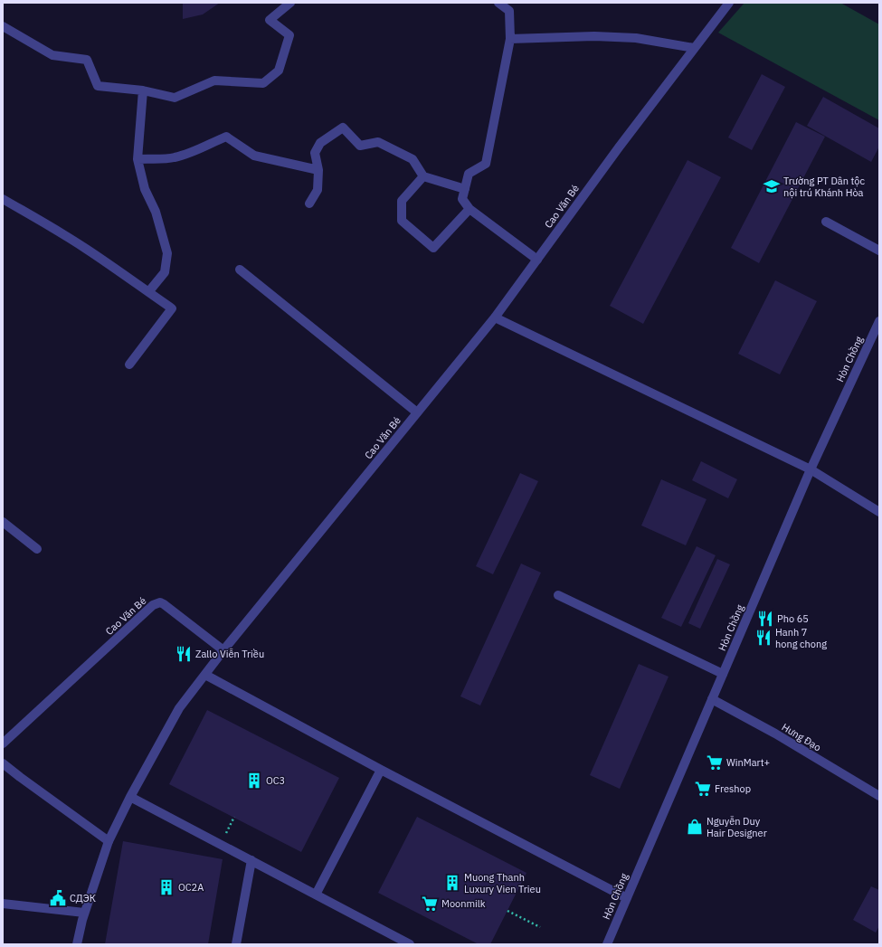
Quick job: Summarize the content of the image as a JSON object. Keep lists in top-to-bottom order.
{
  "streets": {
    "street": ["Cao Văn Bé", "Hòn Chồng", "Hưng Đạo"]
  },
  "crossings": [
    ["Hòn Chồng", "Hưng Đạo"]
  ],
  "places": {
    "school or university": ["Trường PT Dân tộc nội trú Khánh Hòa"],
    "restaurant": ["Pho 65", "Hanh 7 hong chong", "Zallo Viễn Triều"],
    "supermarket": ["WinMart+", "Freshop", "Moonmilk"],
    "building": ["OC3", "Muong Thanh Luxury Vien Trieu", "OC2A"],
    "shop": ["Nguyễn Duy Hair Designer"],
    "public building": ["СДЭК"]
  }
}
